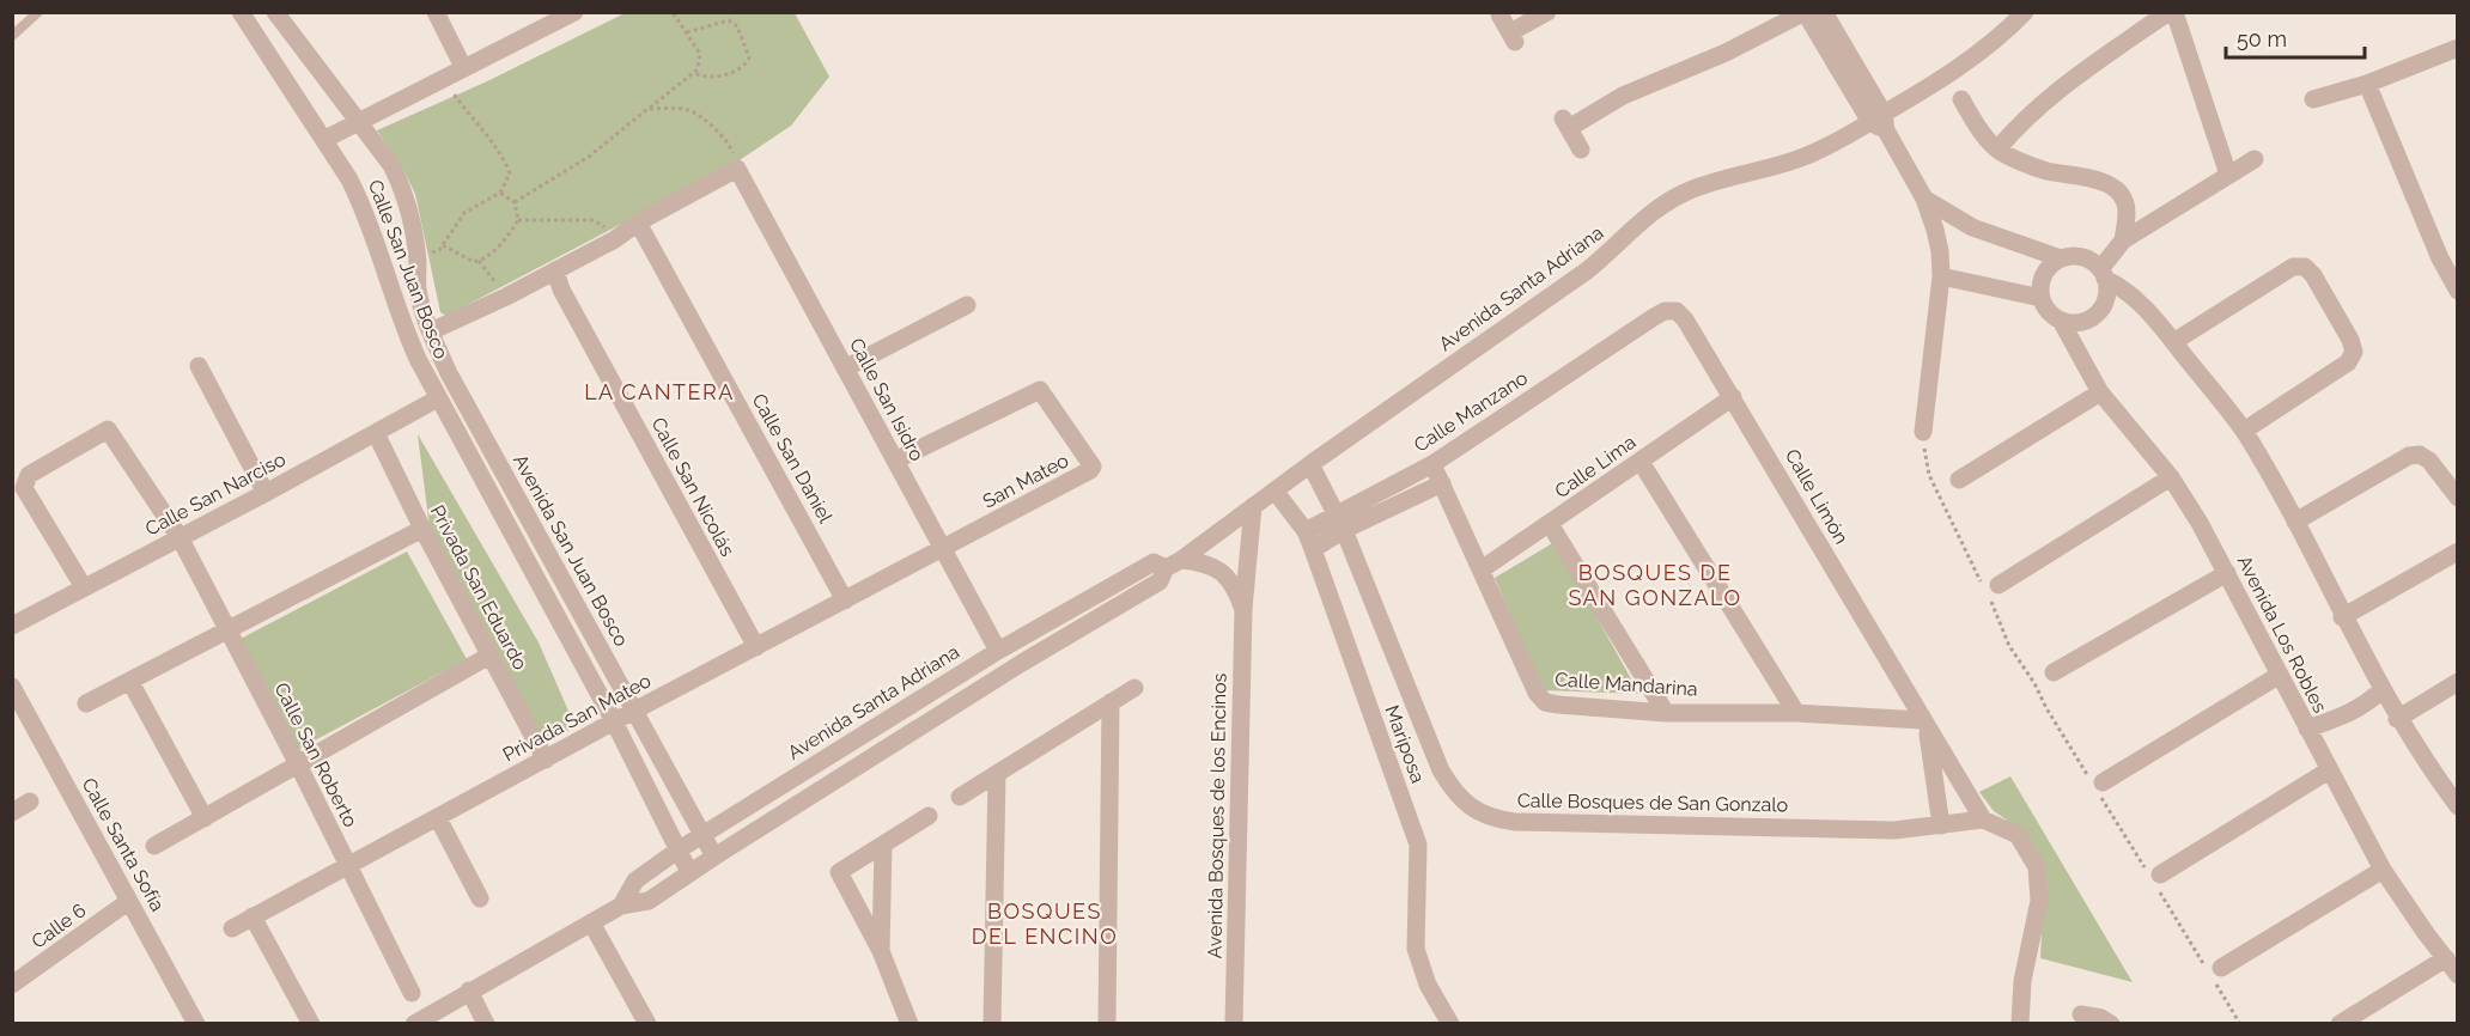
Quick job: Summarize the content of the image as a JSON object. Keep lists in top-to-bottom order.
{
  "streets": {
    "street": [
      "Calle San Juan Bosco",
      "Avenida Santa Adriana",
      "Calle San Isidro",
      "Calle Manzano",
      "Calle San Daniel",
      "Calle Lima",
      "San Mateo",
      "Calle San Nicolás",
      "Calle San Narciso",
      "Calle Limón",
      "Avenida San Juan Bosco",
      "Privada San Eduardo",
      "Avenida Los Robles",
      "Calle Mandarina",
      "Privada San Mateo",
      "Mariposa",
      "Calle San Roberto",
      "Calle Bosques de San Gonzalo",
      "Avenida Bosques de los Encinos",
      "Calle Santa Sofía",
      "Calle 6"
    ]
  },
  "crossings": [
    ["Calle San Juan Bosco", "Calle San Narciso"],
    ["Calle San Juan Bosco", "Avenida San Juan Bosco"],
    ["Avenida Santa Adriana", "Calle San Isidro"],
    ["Avenida Santa Adriana", "Avenida San Juan Bosco"],
    ["Avenida Santa Adriana", "Mariposa"],
    ["Avenida Santa Adriana", "Calle Bosques de San Gonzalo"],
    ["Avenida Santa Adriana", "Avenida Bosques de los Encinos"],
    ["Calle San Isidro", "San Mateo"],
    ["Calle San Isidro", "Privada San Mateo"],
    ["Calle Manzano", "Calle Limón"],
    ["Calle Manzano", "Calle Mandarina"],
    ["Calle Manzano", "Mariposa"],
    ["Calle Manzano", "Calle Bosques de San Gonzalo"],
    ["Calle San Daniel", "Privada San Mateo"],
    ["Calle Lima", "Calle Limón"],
    ["Calle Lima", "Calle Mandarina"],
    ["San Mateo", "Privada San Mateo"],
    ["Calle San Nicolás", "Privada San Mateo"],
    ["Calle San Narciso", "Avenida San Juan Bosco"],
    ["Calle San Narciso", "Privada San Eduardo"],
    ["Calle San Narciso", "Calle San Roberto"],
    ["Calle Limón", "Calle Mandarina"],
    ["Calle Limón", "Calle Bosques de San Gonzalo"],
    ["Avenida San Juan Bosco", "Privada San Mateo"],
    ["Privada San Eduardo", "Privada San Mateo"],
    ["Privada San Mateo", "Calle San Roberto"],
    ["Calle Santa Sofía", "Calle 6"]
  ],
  "districts": ["LA CANTERA", "BOSQUES DE SAN GONZALO", "BOSQUES DEL ENCINO"],
  "scale_bar": "50 m"
}
